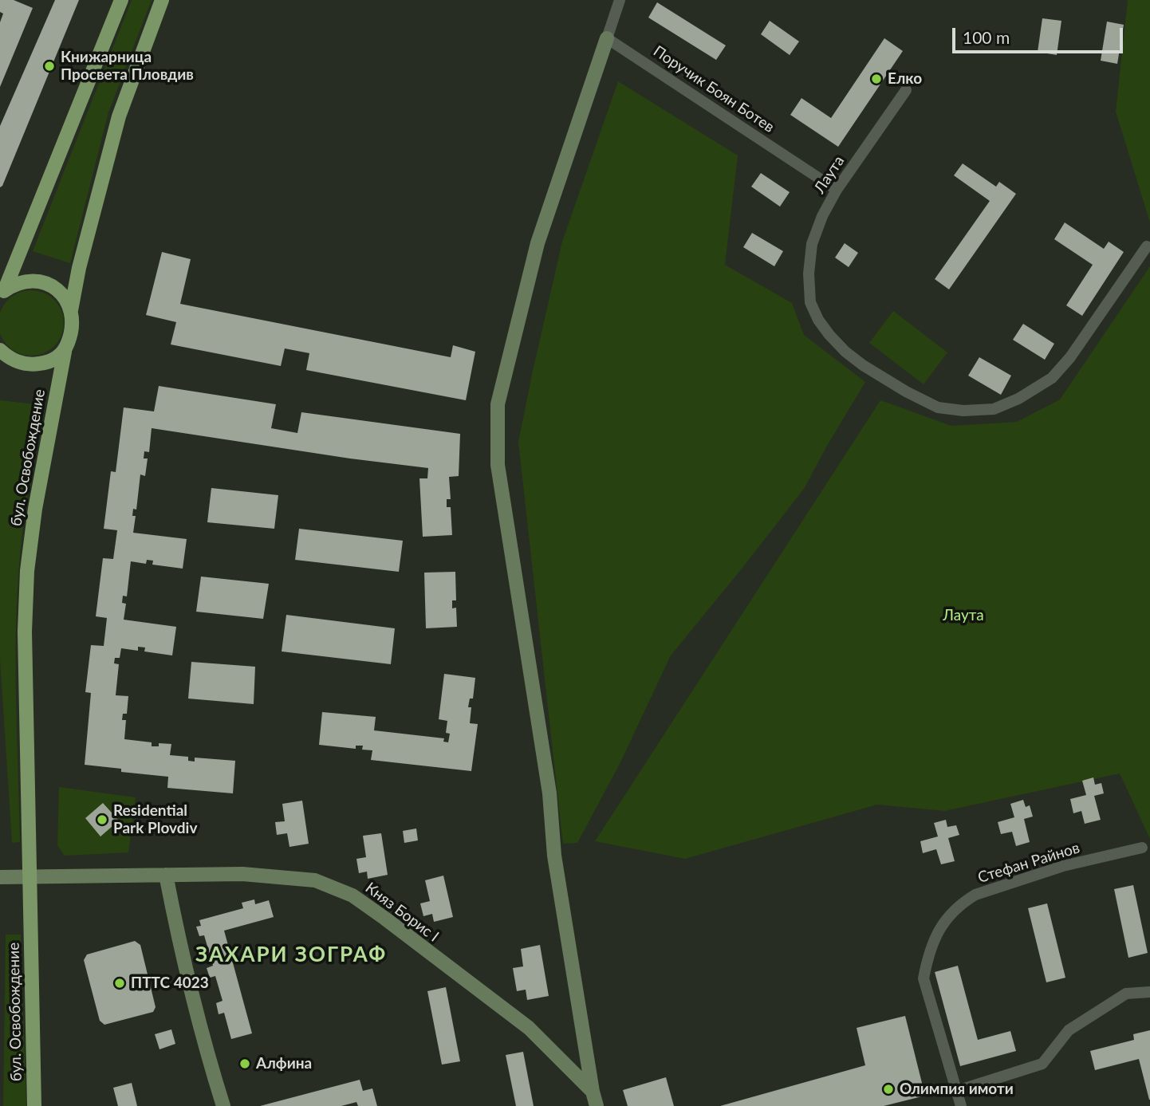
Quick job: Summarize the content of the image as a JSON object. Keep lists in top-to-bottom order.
{
  "streets": {
    "main road": ["бул. Освобождение"],
    "street": [
      "Поручик Боян Ботев",
      "Лаута",
      "Стефан Райнов",
      "Княз Борис I"
    ]
  },
  "crossings": [
    ["Поручик Боян Ботев", "Лаута"],
    ["бул. Освобождение", "Княз Борис I"]
  ],
  "districts": ["ЗАХАРИ ЗОГРАФ"],
  "parks": ["Лаута"],
  "places": [
    "Книжарница Просвета Пловдив",
    "Елко",
    "Residential Park Plovdiv",
    "ПТТС 4023",
    "Алфина",
    "Олимпия имоти"
  ],
  "scale_bar": "100 m"
}
